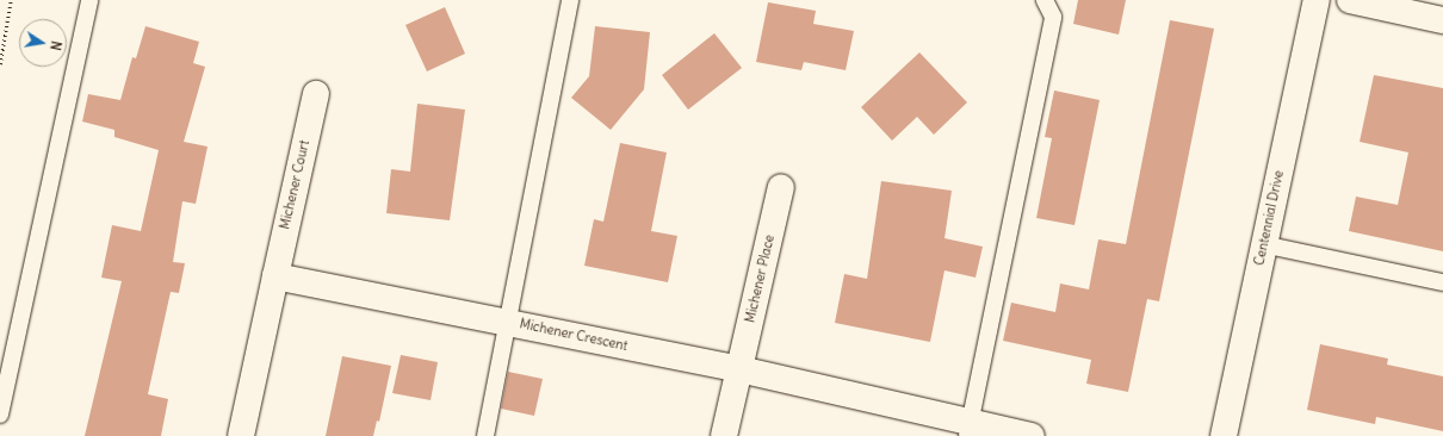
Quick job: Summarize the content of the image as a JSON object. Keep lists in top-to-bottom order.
{
  "streets": {
    "street": [
      "Michener Court",
      "Centennial Drive",
      "Michener Place",
      "Michener Crescent"
    ]
  },
  "crossings": [
    ["Michener Court", "Michener Crescent"],
    ["Michener Place", "Michener Crescent"]
  ],
  "north": "right"
}
